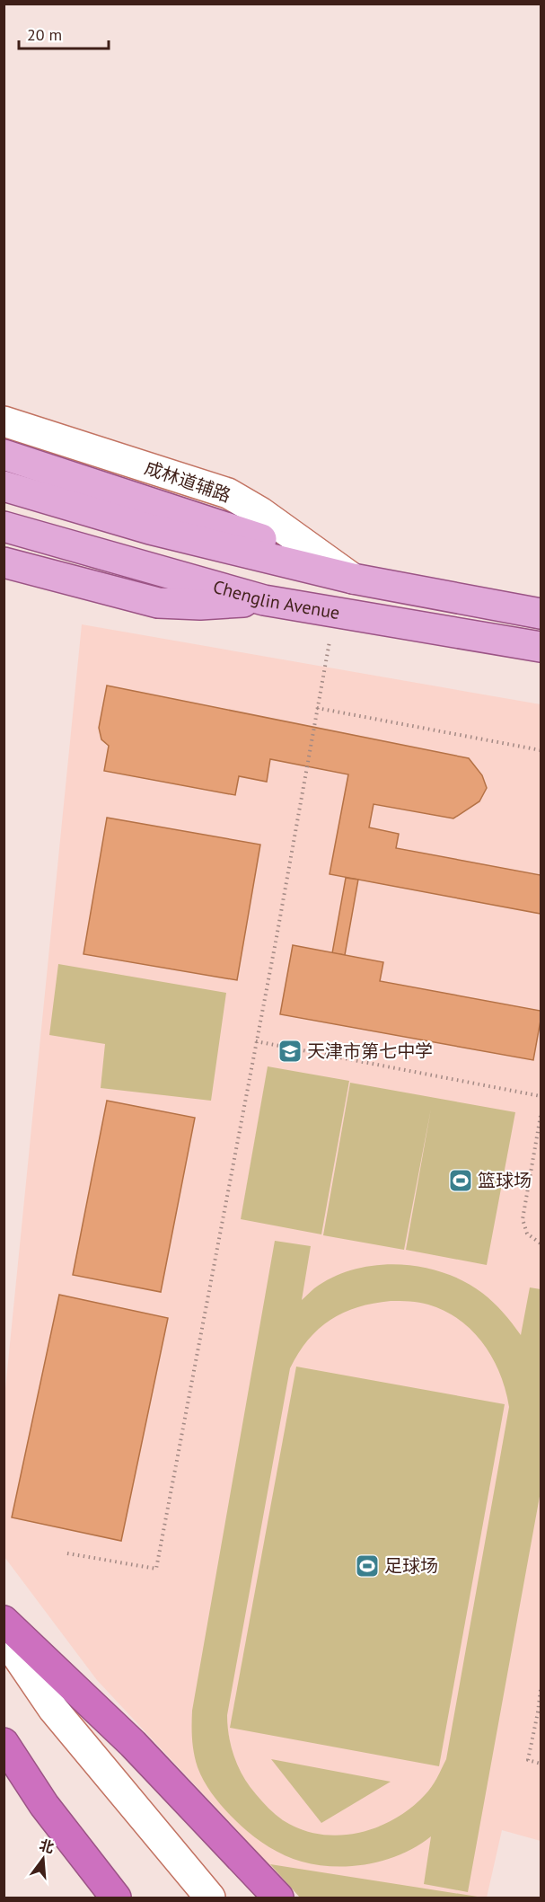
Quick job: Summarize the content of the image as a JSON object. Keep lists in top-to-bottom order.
{
  "streets": {
    "main road": ["Chenglin Avenue"],
    "street": ["成林道辅路"]
  },
  "crossings": [
    ["成林道辅路", "Chenglin Avenue"]
  ],
  "places": {
    "school or university": ["天津市第七中学"],
    "sports": ["篮球场", "足球场"]
  },
  "scale_bar": "20 m",
  "north": "top"
}
